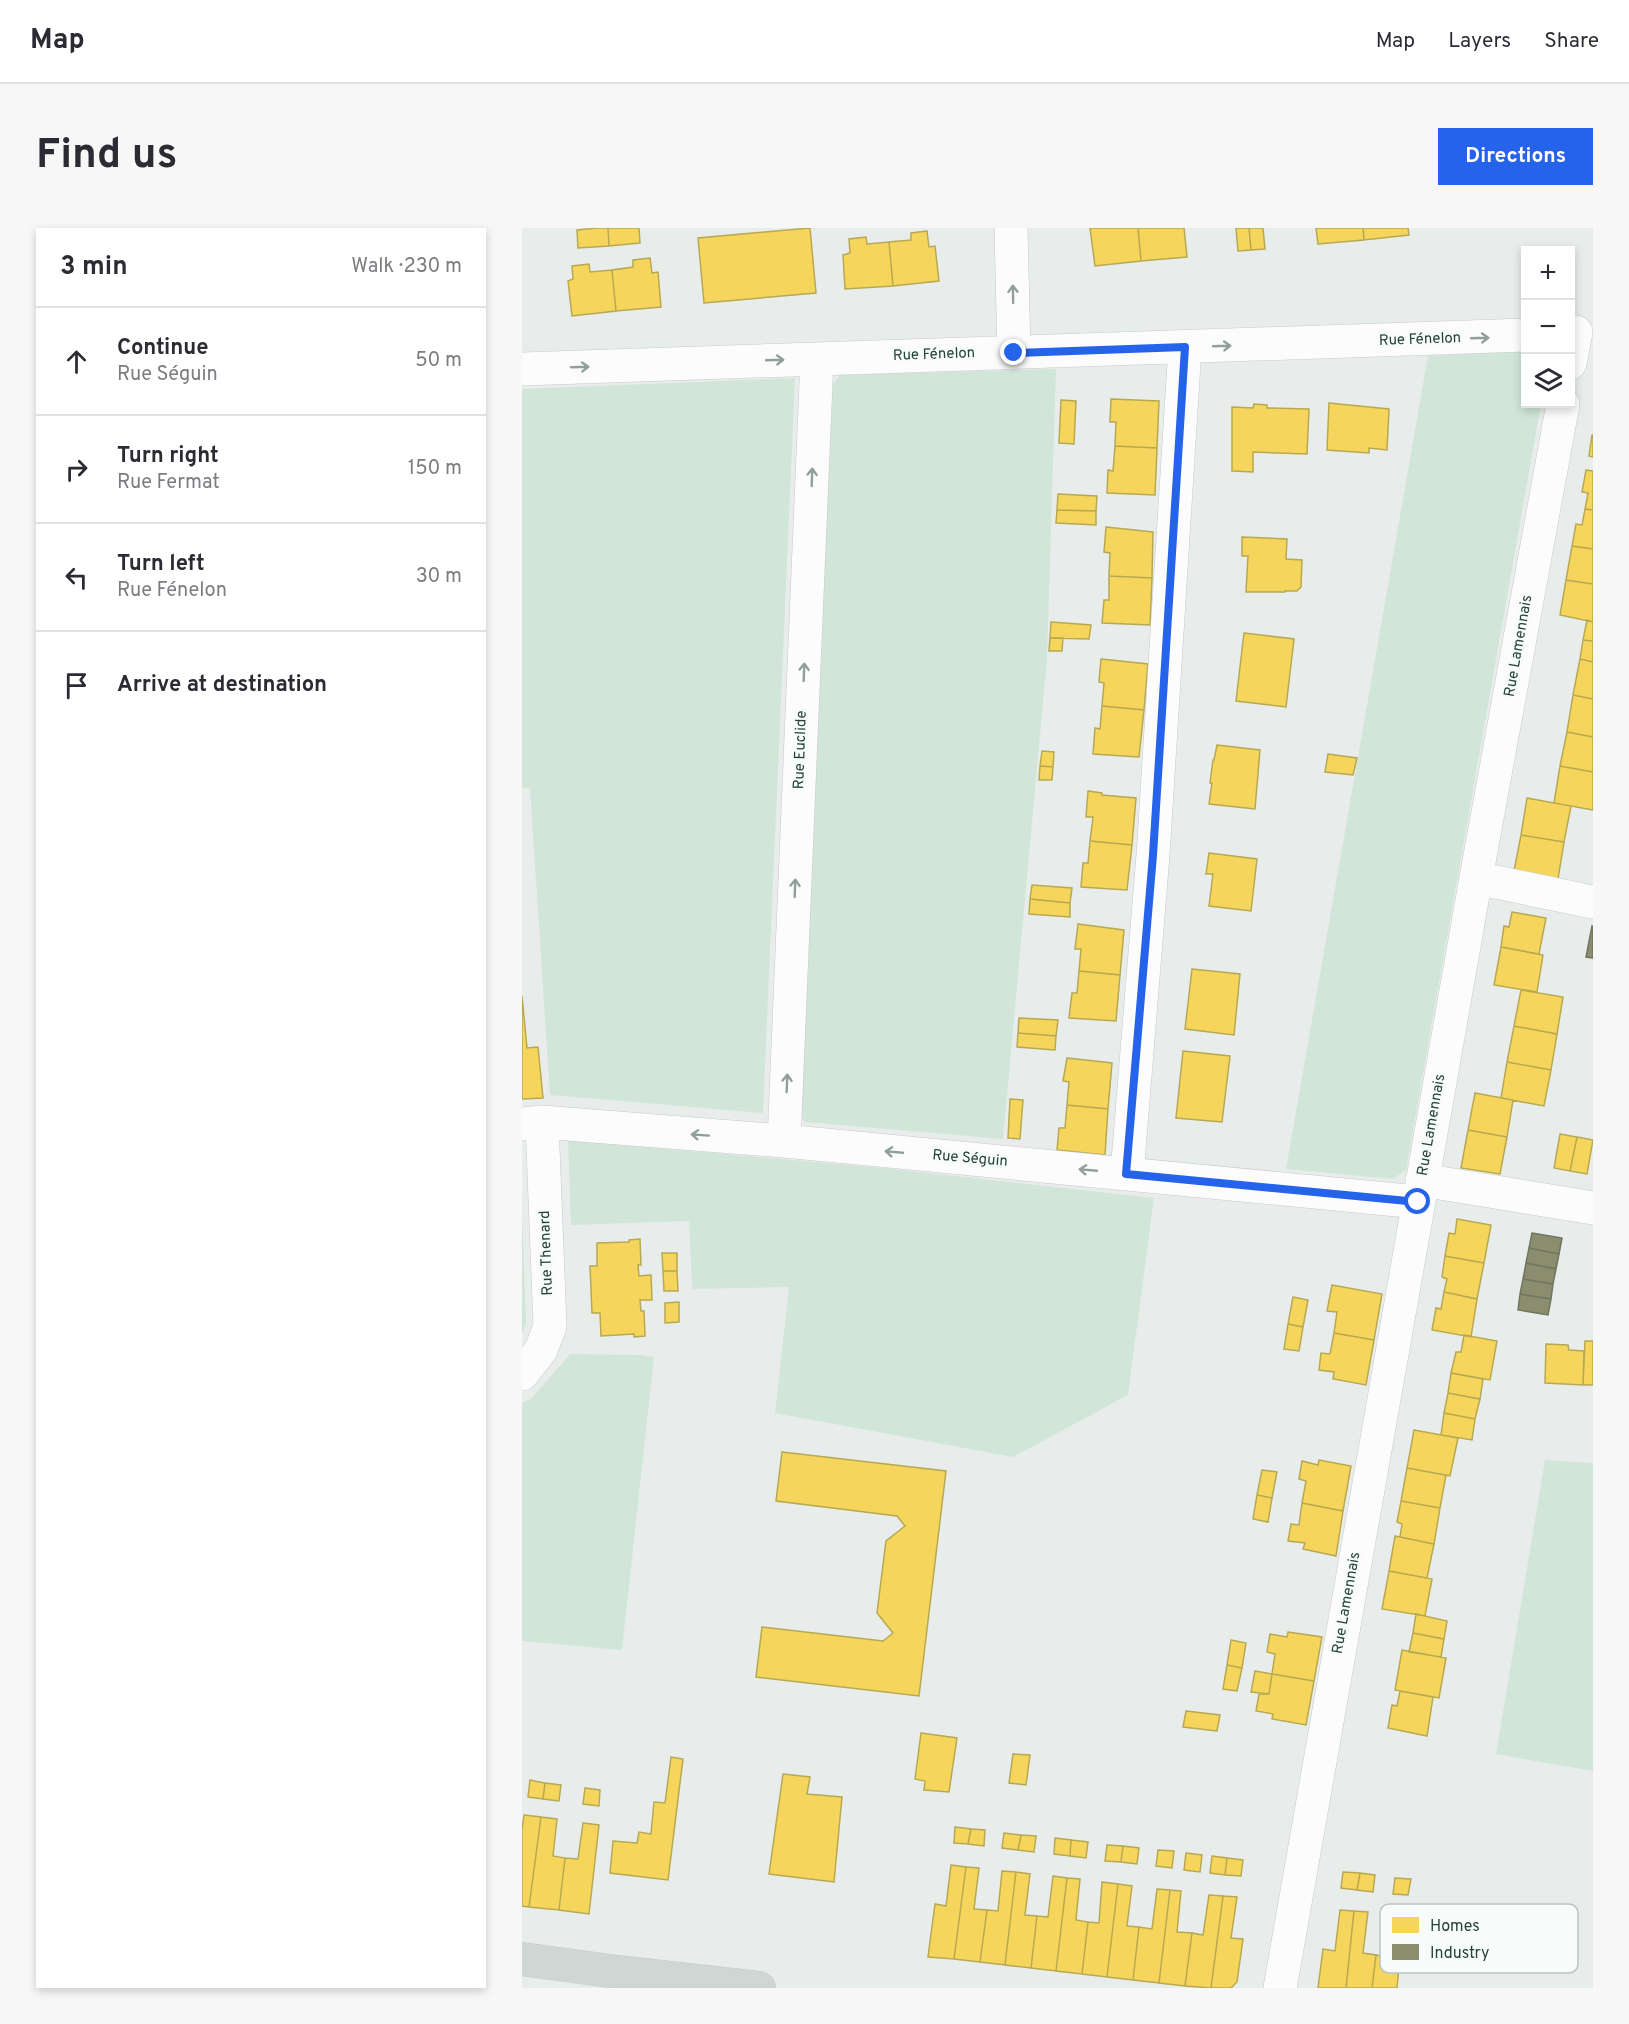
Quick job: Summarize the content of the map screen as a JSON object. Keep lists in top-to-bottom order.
{
  "streets": {
    "street": [
      "Rue Fénelon",
      "Rue Lamennais",
      "Rue Euclide",
      "Rue Séguin",
      "Rue Thenard"
    ]
  },
  "crossings": [
    ["Rue Fénelon", "Rue Euclide"],
    ["Rue Lamennais", "Rue Séguin"],
    ["Rue Euclide", "Rue Séguin"],
    ["Rue Séguin", "Rue Thenard"]
  ],
  "one_way": ["Rue Fénelon", "Rue Euclide", "Rue Séguin"],
  "legend": ["Homes", "Industry"],
  "page": {
    "header": "Map",
    "nav": ["Map", "Layers", "Share"],
    "buttons": "Directions",
    "title": "Find us",
    "heading": ["3 min", "Walk · 230 m"],
    "map_buttons": ["+", "−"],
    "list": [
      ["Continue", "Rue Séguin", "50 m"],
      ["Turn right", "Rue Fermat", "150 m"],
      ["Turn left", "Rue Fénelon", "30 m"],
      "Arrive at destination"
    ]
  }
}
